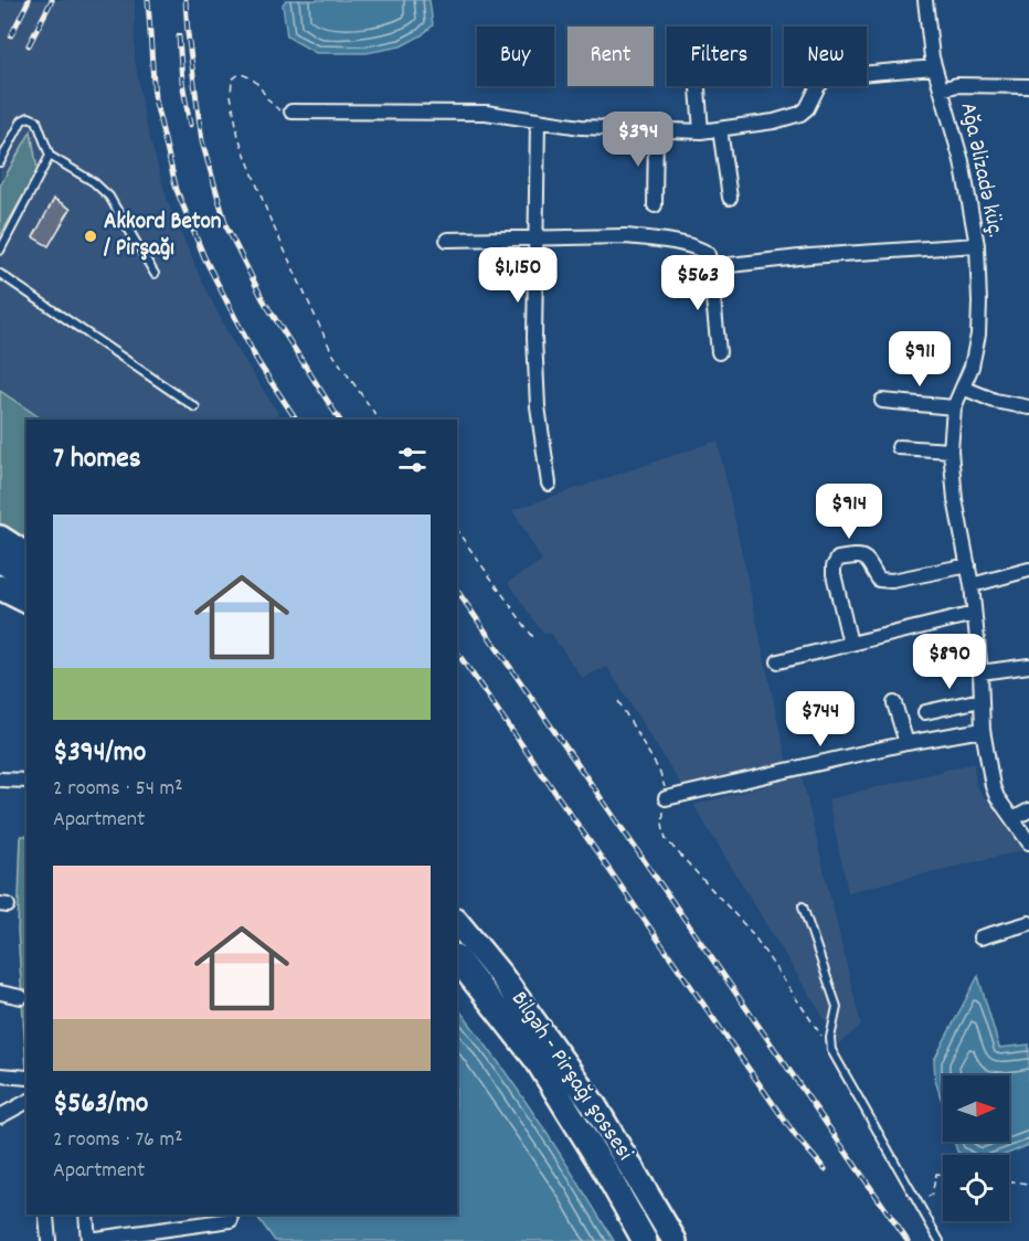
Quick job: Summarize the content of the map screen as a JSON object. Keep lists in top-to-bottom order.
{
  "streets": {
    "highway": ["Bilgəh - Pirşağı şossesi"],
    "street": ["Ağa Əlizadə küç."]
  },
  "places": ["Akkord Beton / Pirşağı"],
  "north": "right",
  "page": {
    "chip": [
      "Buy",
      "Rent",
      "Filters",
      "New"
    ],
    "price": [
      "$394",
      "$1,150",
      "$563",
      "$911",
      "$914",
      "$890",
      "$744"
    ],
    "heading": "7 homes",
    "list": [
      {
        "name": "$394/mo",
        "note": "2 rooms · 54 m² · Apartment"
      },
      {
        "name": "$563/mo",
        "note": "2 rooms · 76 m² · Apartment"
      }
    ]
  }
}
